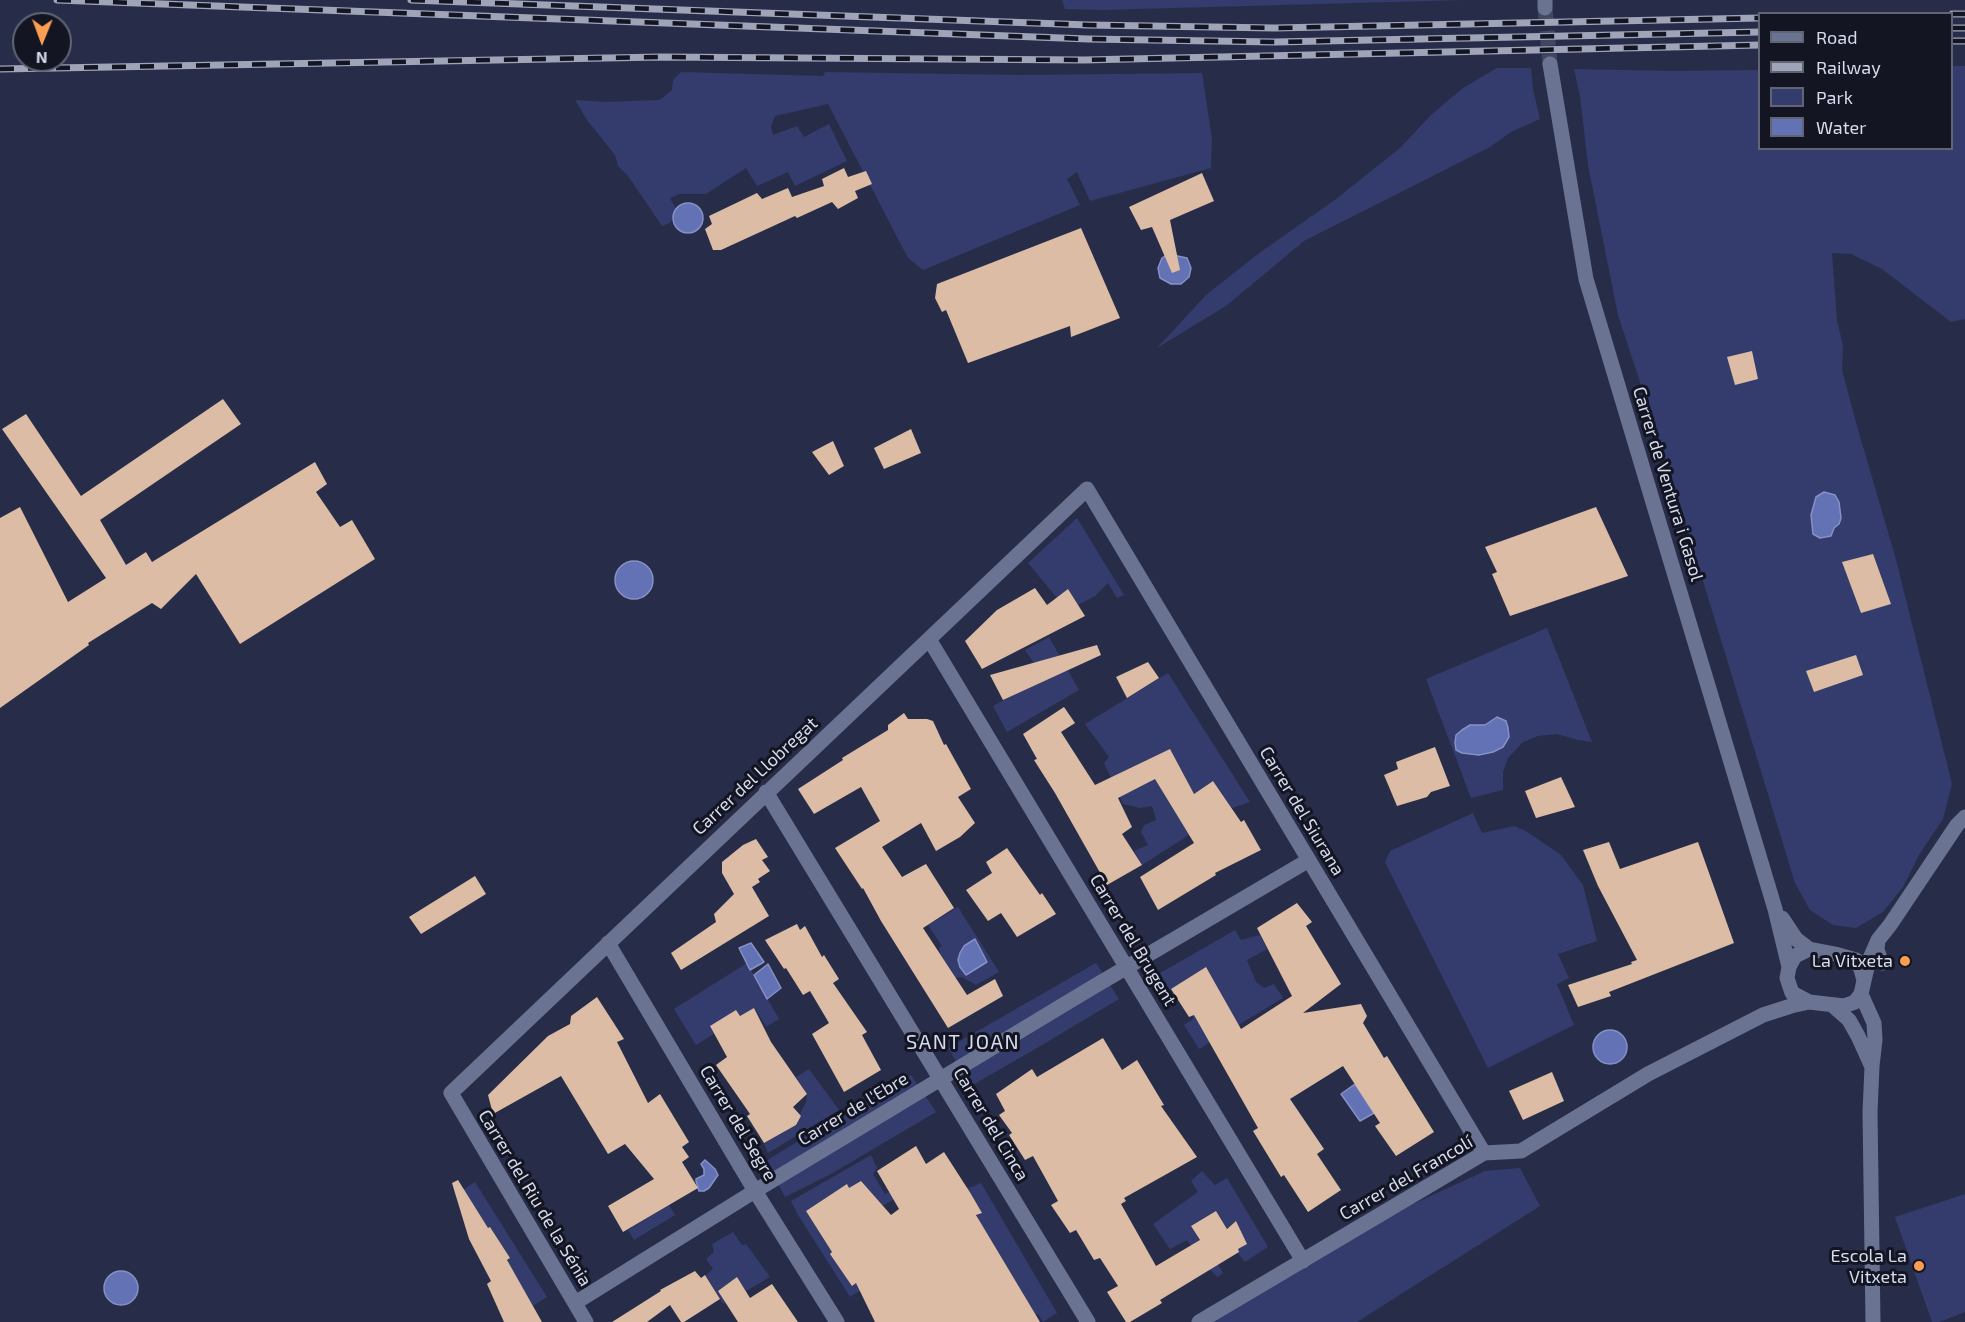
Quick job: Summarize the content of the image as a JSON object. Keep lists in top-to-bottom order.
{
  "streets": {
    "street": [
      "Carrer de Ventura i Gasol",
      "Carrer del Llobregat",
      "Carrer del Siurana",
      "Carrer del Brugent",
      "Carrer de l'Ebre",
      "Carrer del Segre",
      "Carrer del Cinca",
      "Carrer del Francolí",
      "Carrer del Riu de la Sénia"
    ]
  },
  "crossings": [
    ["Carrer de Ventura i Gasol", "Carrer del Francolí"],
    ["Carrer del Llobregat", "Carrer del Siurana"],
    ["Carrer del Llobregat", "Carrer del Brugent"],
    ["Carrer del Llobregat", "Carrer del Segre"],
    ["Carrer del Llobregat", "Carrer del Cinca"],
    ["Carrer del Llobregat", "Carrer del Riu de la Sénia"],
    ["Carrer del Siurana", "Carrer de l'Ebre"],
    ["Carrer del Siurana", "Carrer del Francolí"],
    ["Carrer del Brugent", "Carrer de l'Ebre"],
    ["Carrer del Brugent", "Carrer del Francolí"],
    ["Carrer de l'Ebre", "Carrer del Segre"],
    ["Carrer de l'Ebre", "Carrer del Cinca"],
    ["Carrer de l'Ebre", "Carrer del Riu de la Sénia"]
  ],
  "districts": ["SANT JOAN"],
  "places": ["La Vitxeta", "Escola La Vitxeta"],
  "legend": [
    "Road",
    "Railway",
    "Park",
    "Water"
  ],
  "north": "bottom"
}
